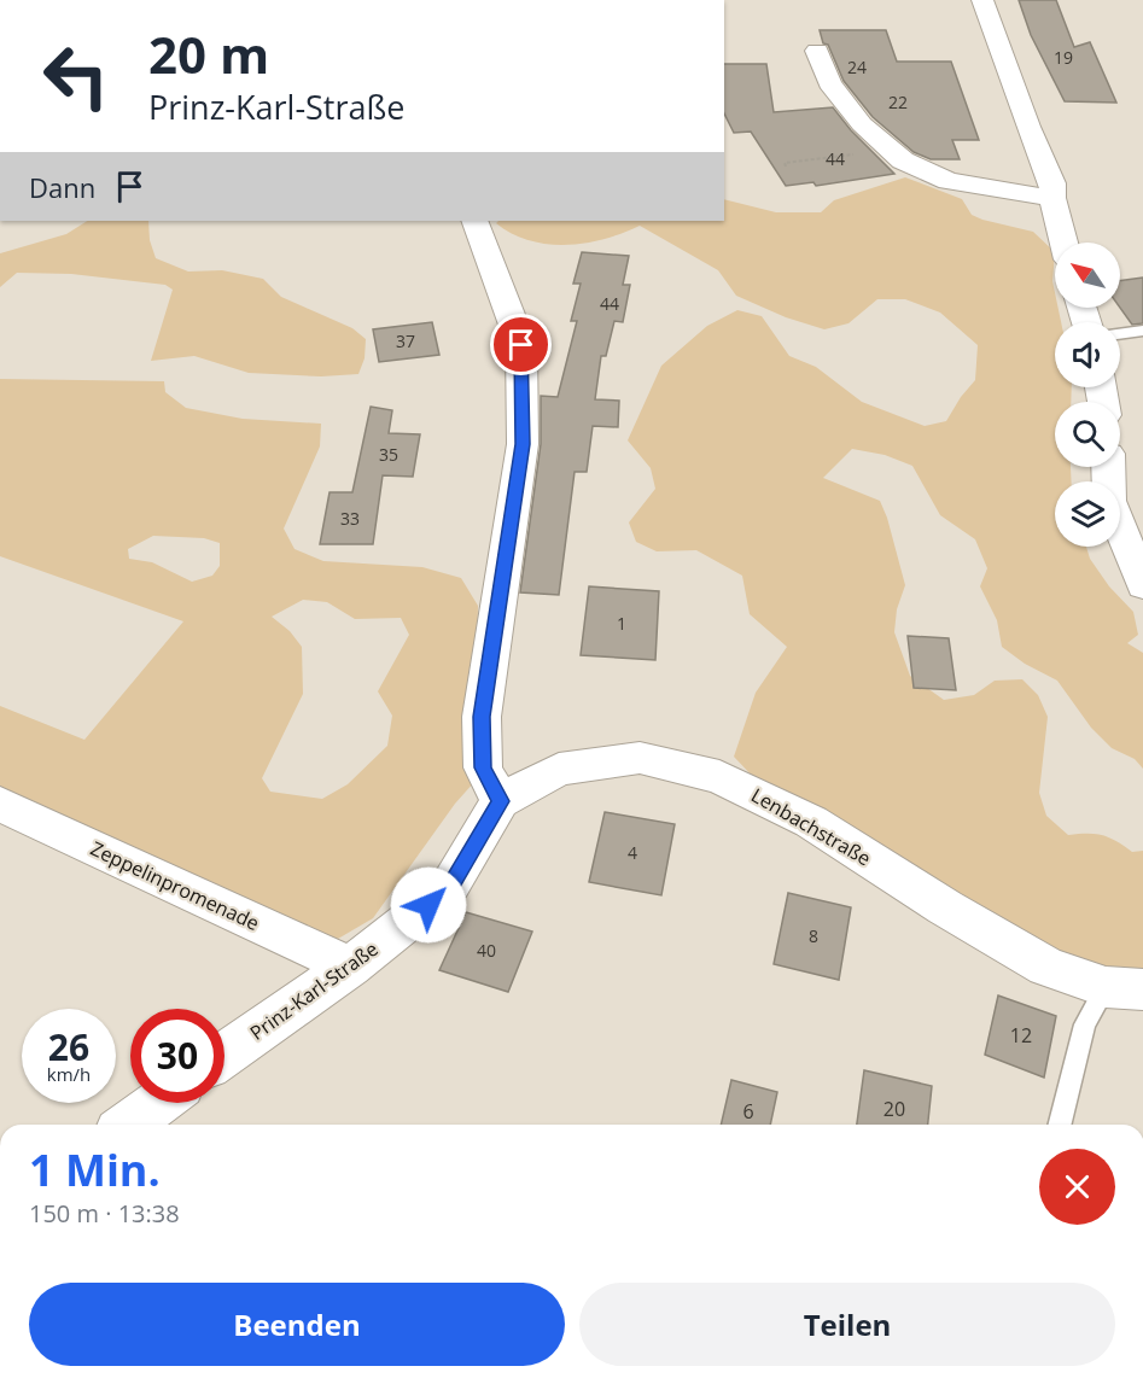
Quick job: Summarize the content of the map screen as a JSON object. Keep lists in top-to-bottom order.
{
  "streets": {
    "street": ["Lenbachstraße", "Zeppelinpromenade", "Prinz-Karl-Straße"]
  },
  "crossings": [
    ["Lenbachstraße", "Prinz-Karl-Straße"],
    ["Zeppelinpromenade", "Prinz-Karl-Straße"]
  ],
  "house_numbers": [
    "19",
    "24",
    "22",
    "44",
    "44",
    "37",
    "35",
    "33",
    "1",
    "4",
    "8",
    "40",
    "12",
    "20",
    "6"
  ],
  "north": "top left",
  "page": {
    "turn": ["20 m", "Prinz-Karl-Straße"],
    "then": "Dann",
    "speed": "26 km/h",
    "limit": "30",
    "heading": ["1 Min.", "150 m · 13:38"],
    "buttons": ["Beenden", "Teilen"]
  }
}
